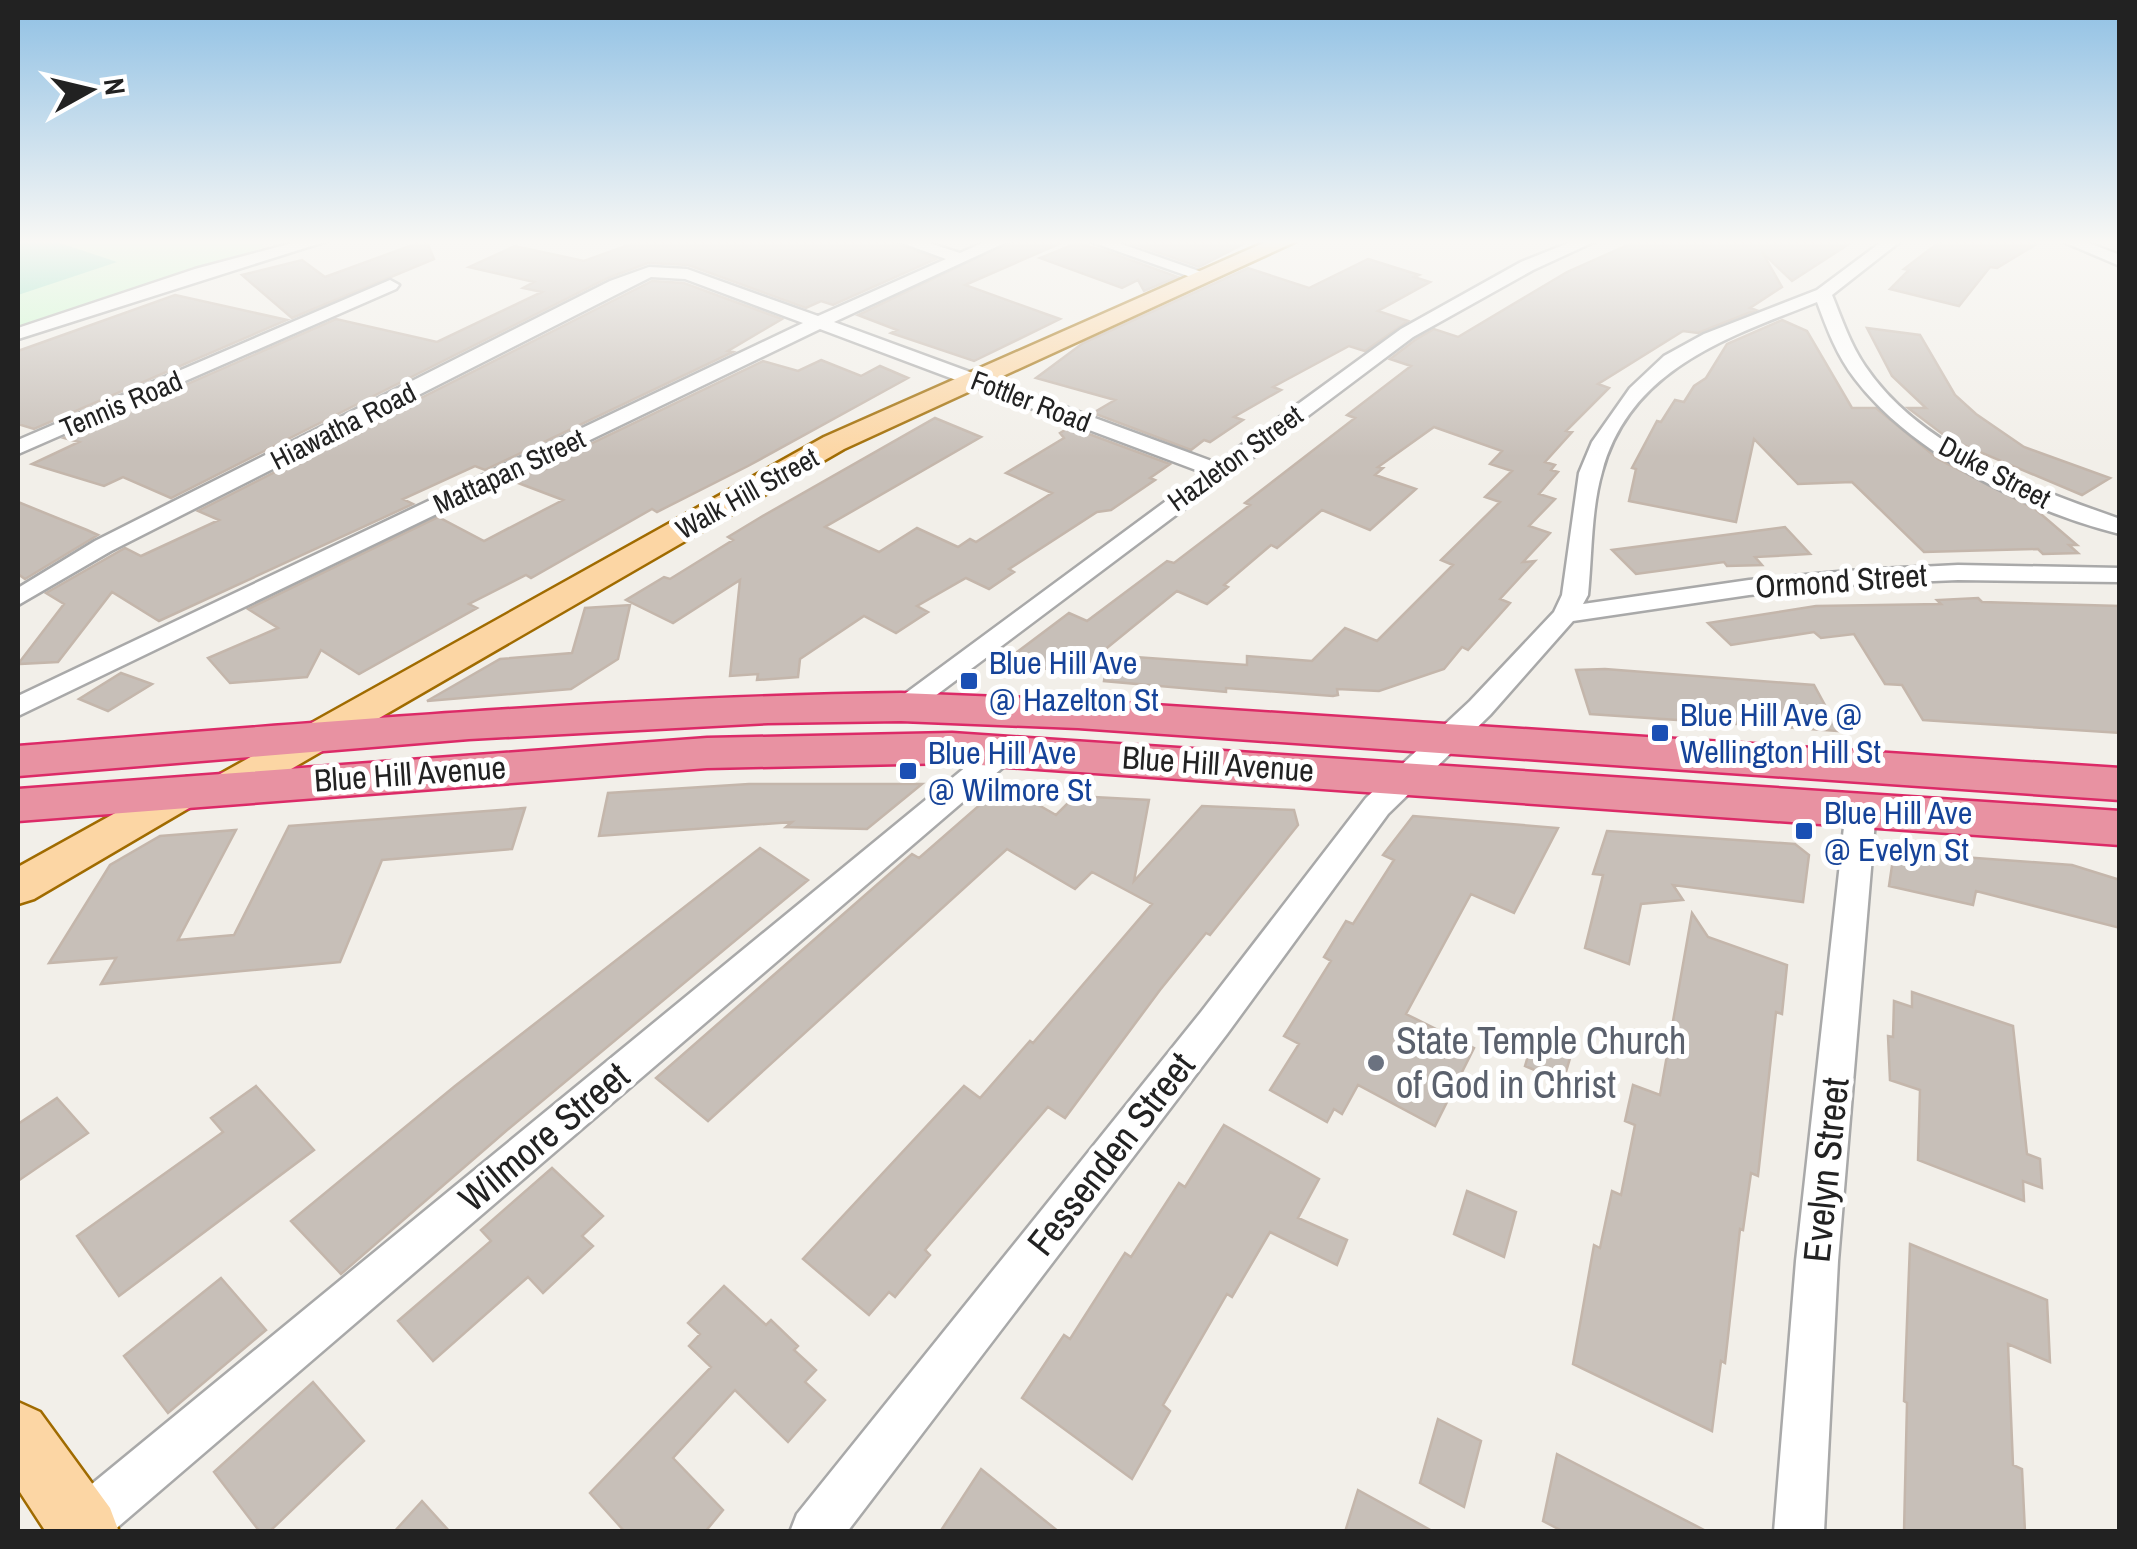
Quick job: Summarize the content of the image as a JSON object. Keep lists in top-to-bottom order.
{
  "streets": {
    "highway": ["Blue Hill Avenue"],
    "main road": ["Walk Hill Street"],
    "street": [
      "Fottler Road",
      "Tennis Road",
      "Hiawatha Road",
      "Hazleton Street",
      "Mattapan Street",
      "Duke Street",
      "Ormond Street",
      "Wilmore Street",
      "Fessenden Street",
      "Evelyn Street"
    ]
  },
  "crossings": [
    ["Fottler Road", "Hazleton Street"],
    ["Fottler Road", "Mattapan Street"],
    ["Fottler Road", "Walk Hill Street"],
    ["Hazleton Street", "Blue Hill Avenue"],
    ["Walk Hill Street", "Blue Hill Avenue"],
    ["Ormond Street", "Fessenden Street"],
    ["Blue Hill Avenue", "Wilmore Street"],
    ["Blue Hill Avenue", "Fessenden Street"],
    ["Blue Hill Avenue", "Evelyn Street"]
  ],
  "places": {
    "transit": [
      "Blue Hill Ave @ Hazelton St",
      "Blue Hill Ave @ Wellington Hill St",
      "Blue Hill Ave @ Wilmore St",
      "Blue Hill Ave @ Evelyn St"
    ],
    "other": ["State Temple Church of God in Christ"]
  },
  "north": "right"
}
